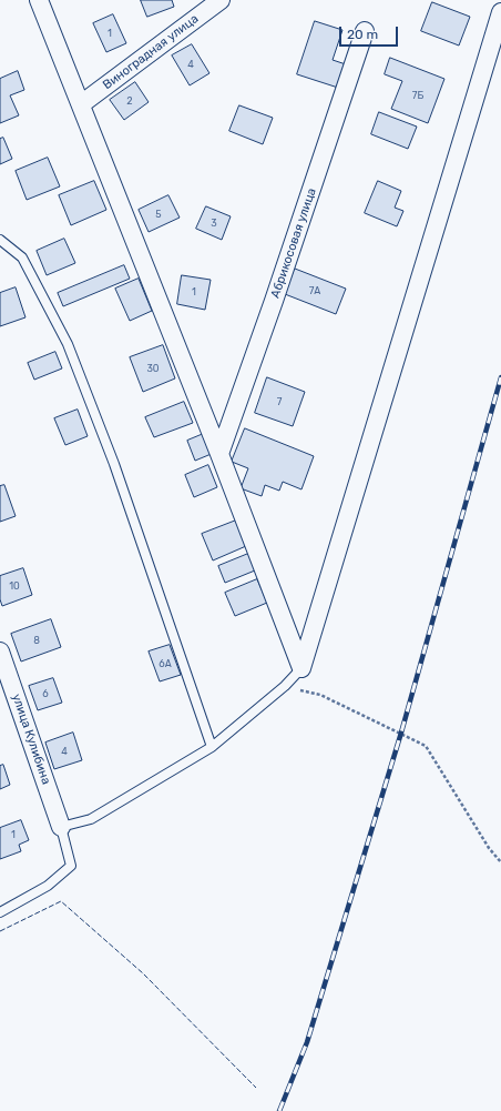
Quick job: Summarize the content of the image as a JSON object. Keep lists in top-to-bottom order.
{
  "streets": {
    "street": ["Виноградная улица", "Абрикосовая улица", "улица Кулибина"]
  },
  "house_numbers": [
    "1",
    "4",
    "7Б",
    "2",
    "5",
    "3",
    "7А",
    "1",
    "30",
    "7",
    "10",
    "8",
    "6А",
    "6",
    "4",
    "1"
  ],
  "scale_bar": "20 m"
}
